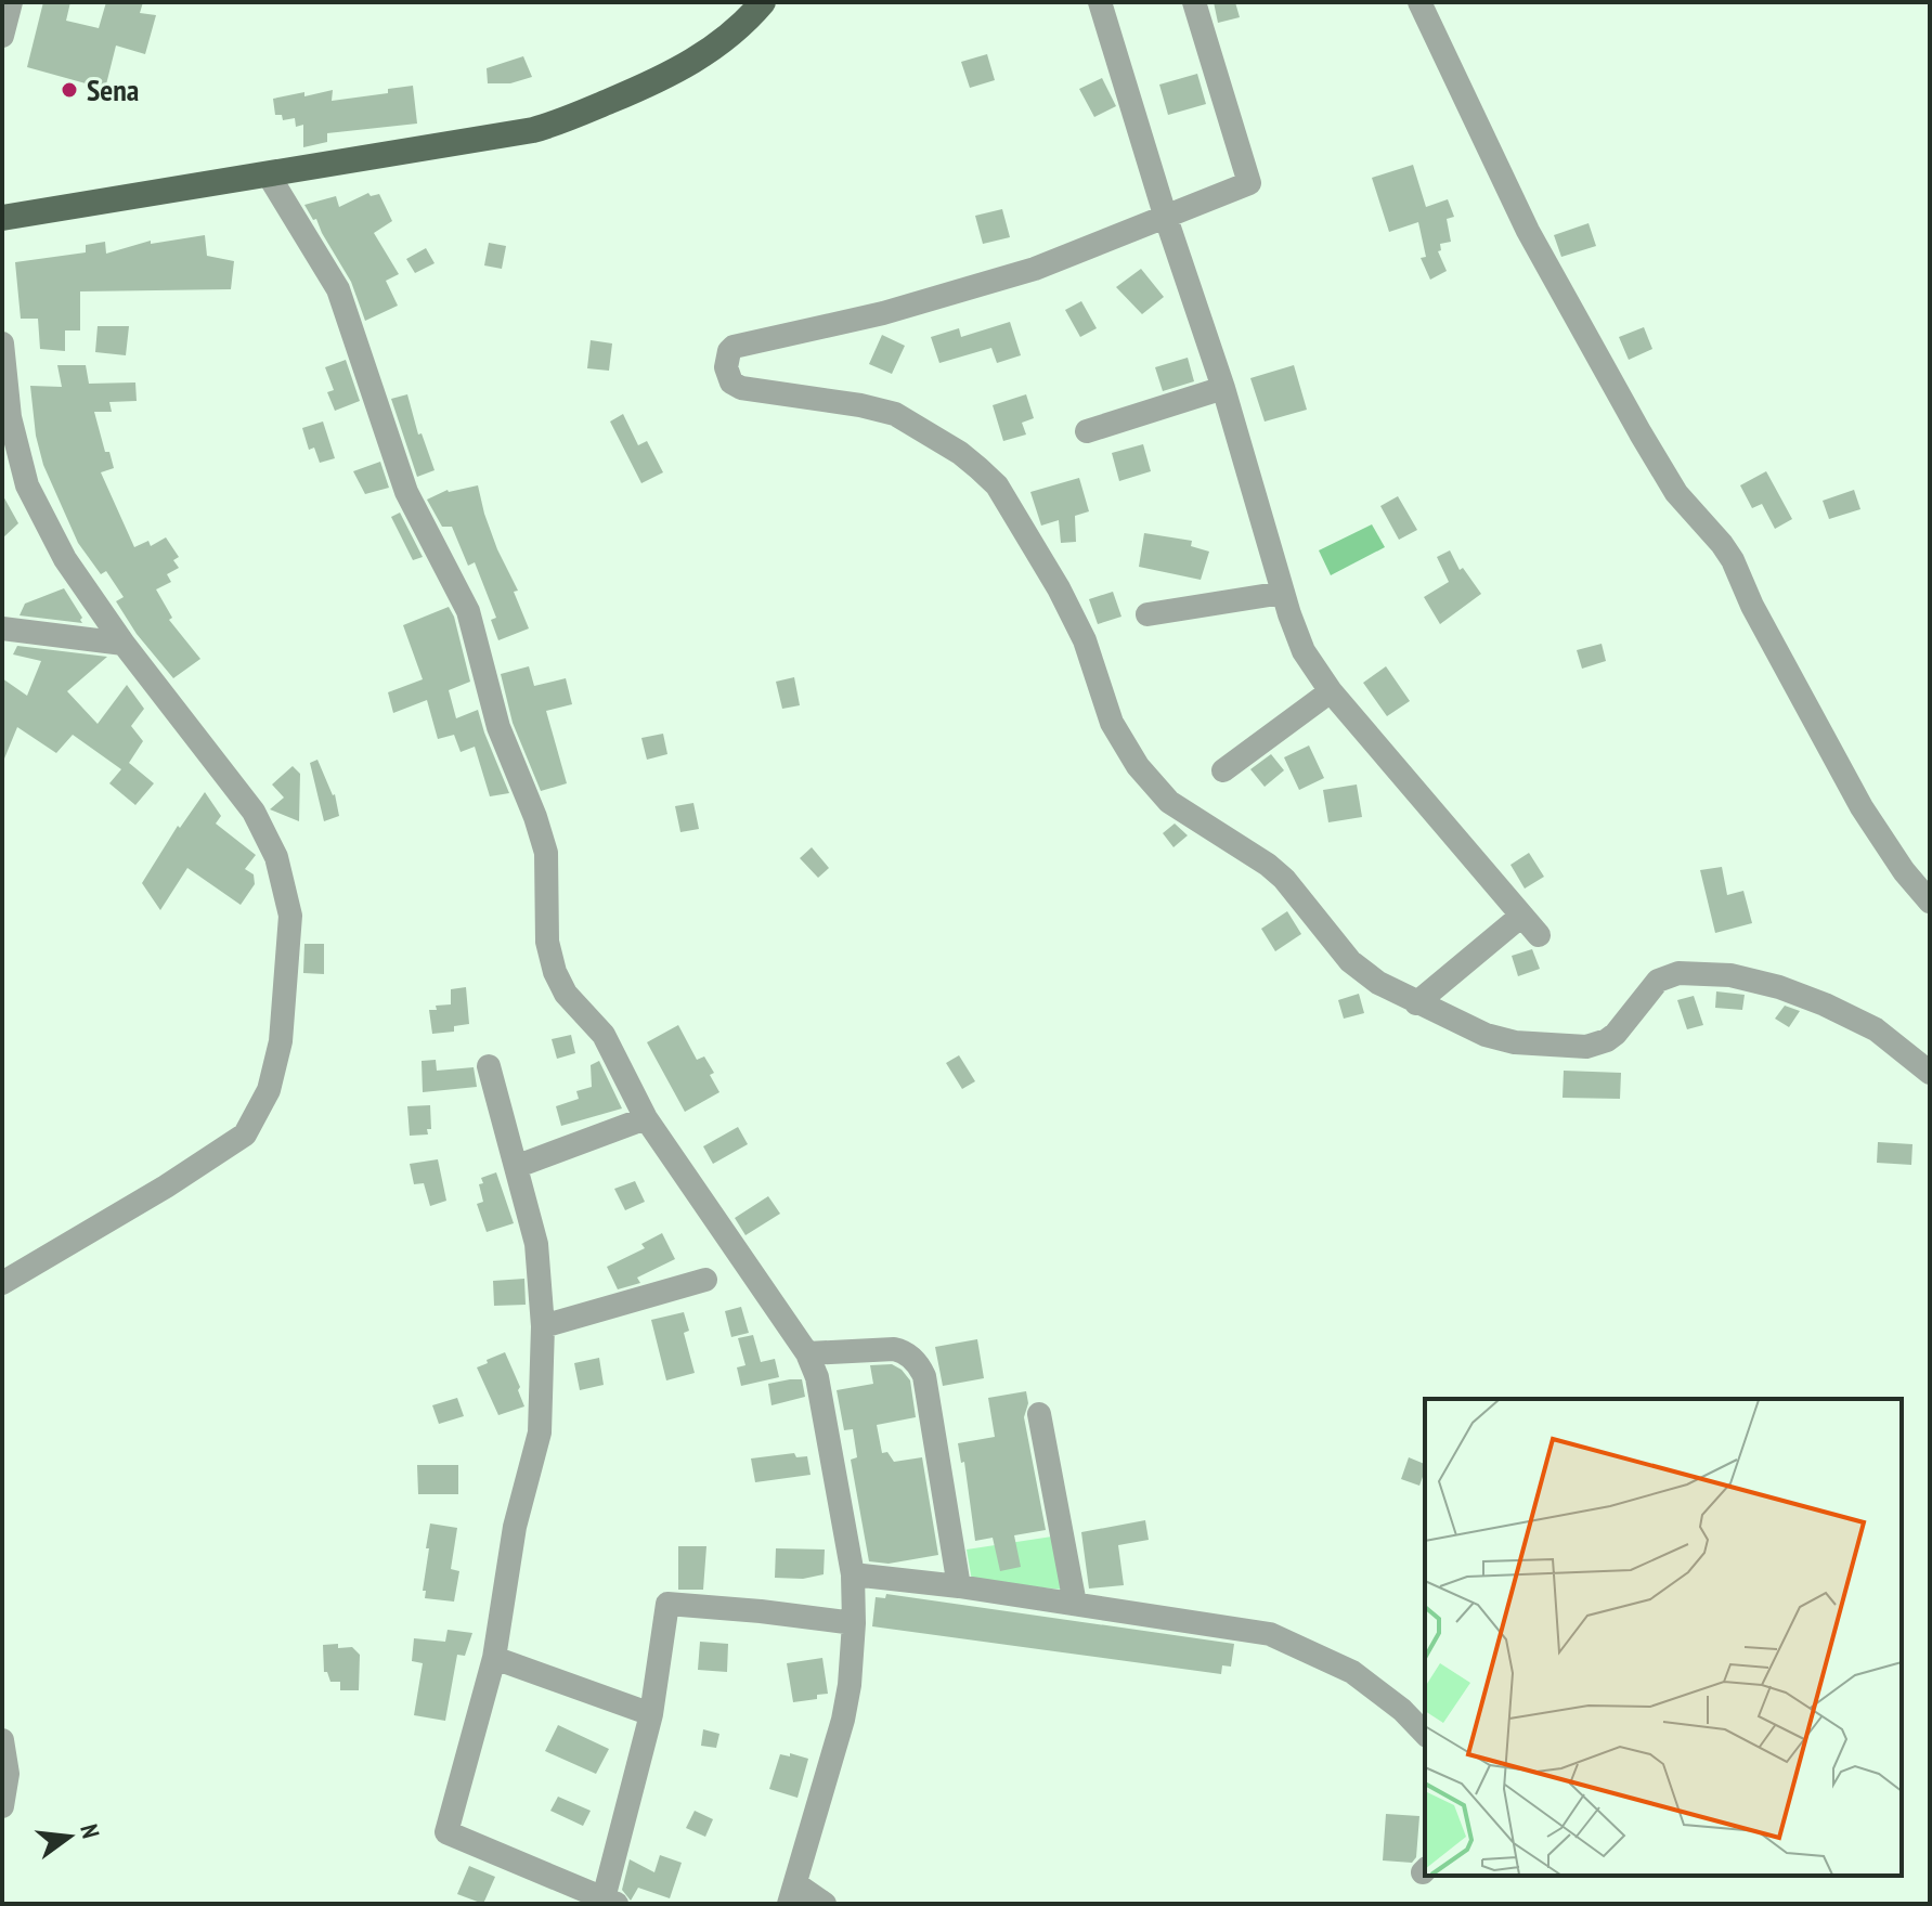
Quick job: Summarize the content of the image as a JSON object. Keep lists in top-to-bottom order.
{
  "places": ["Sena"],
  "north": "right"
}
